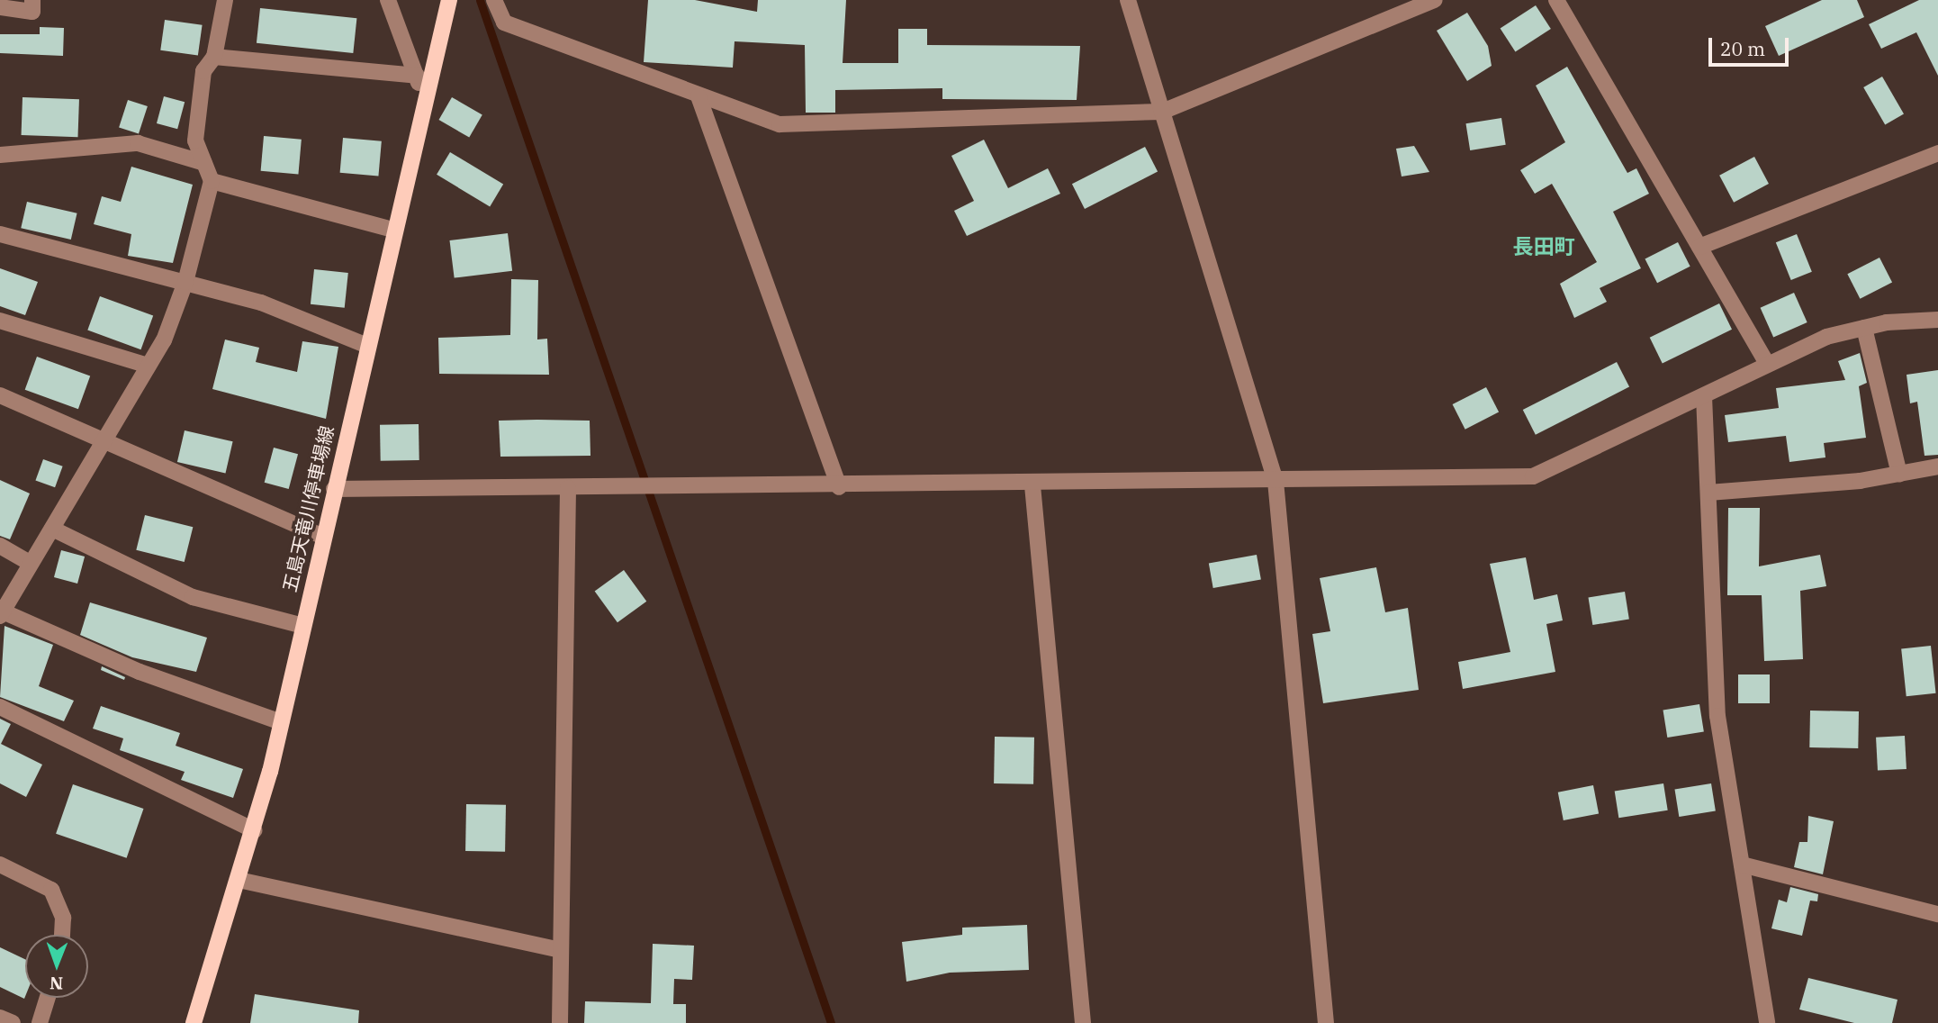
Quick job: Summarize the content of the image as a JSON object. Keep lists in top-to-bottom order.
{
  "streets": {
    "main road": ["五島天竜川停車場線"]
  },
  "districts": ["長田町"],
  "scale_bar": "20 m",
  "north": "bottom"
}
